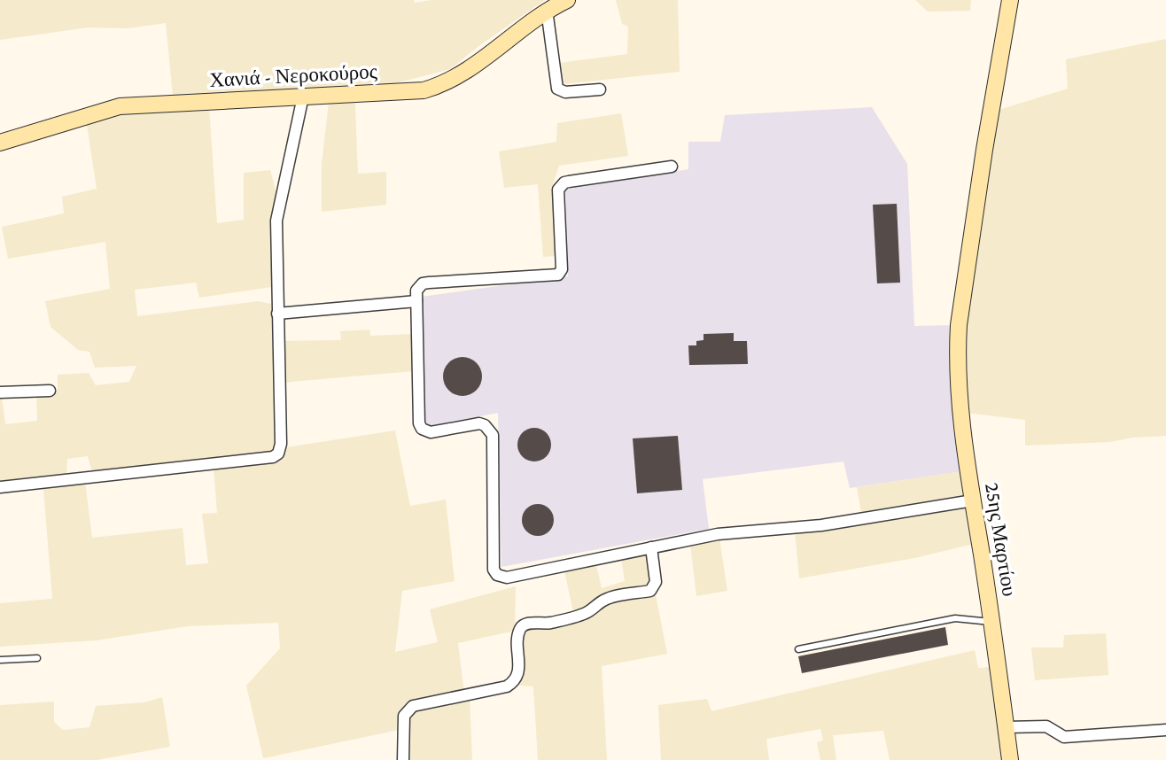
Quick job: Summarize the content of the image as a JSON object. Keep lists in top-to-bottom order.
{
  "streets": {
    "main road": ["Χανιά - Νεροκούρος", "25ης Μαρτίου"]
  }
}
